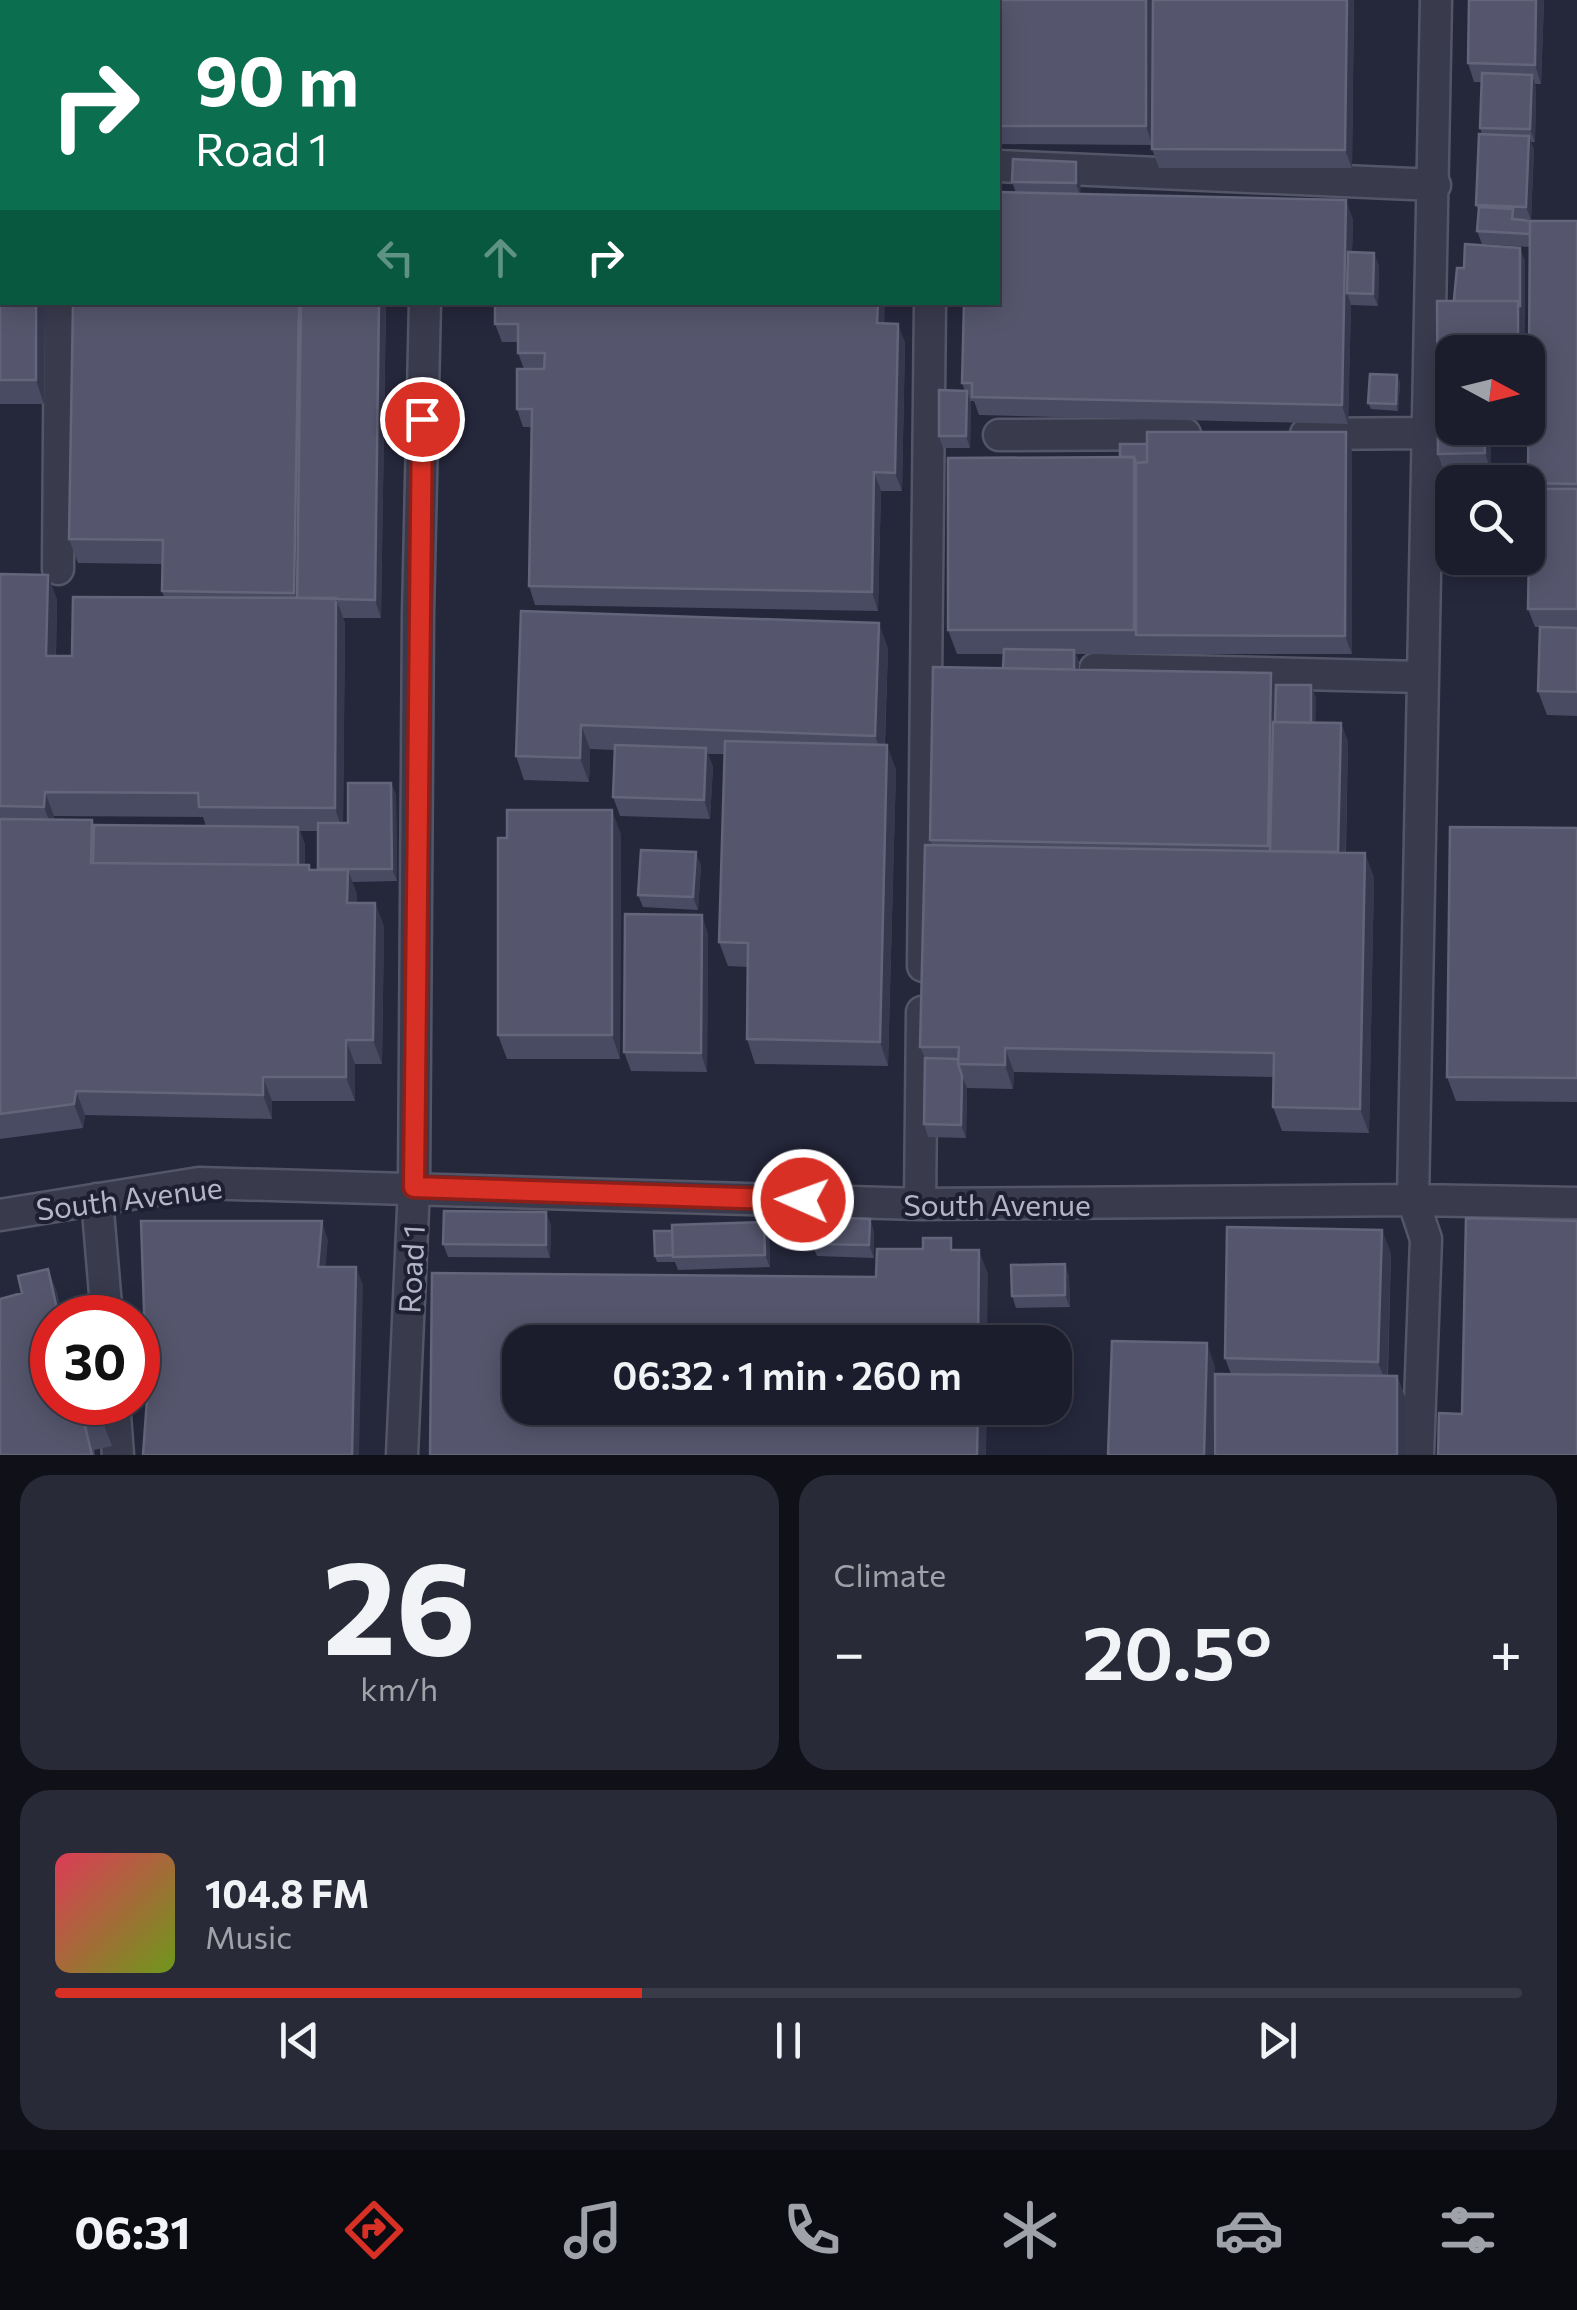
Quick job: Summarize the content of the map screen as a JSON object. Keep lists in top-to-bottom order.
{
  "streets": {
    "street": ["South Avenue", "Road 1"]
  },
  "crossings": [
    ["South Avenue", "Road 1"]
  ],
  "north": "right",
  "page": {
    "turn": ["90 m", "Road 1"],
    "limit": "30",
    "trip": "06:32 · 1 min · 260 m",
    "tile": [
      ["26", "km/h"],
      "Climate"
    ],
    "heat": ["−", "20.5°", "+"],
    "song": ["104.8 FM", "Music"],
    "tabs": "06:31"
  }
}
